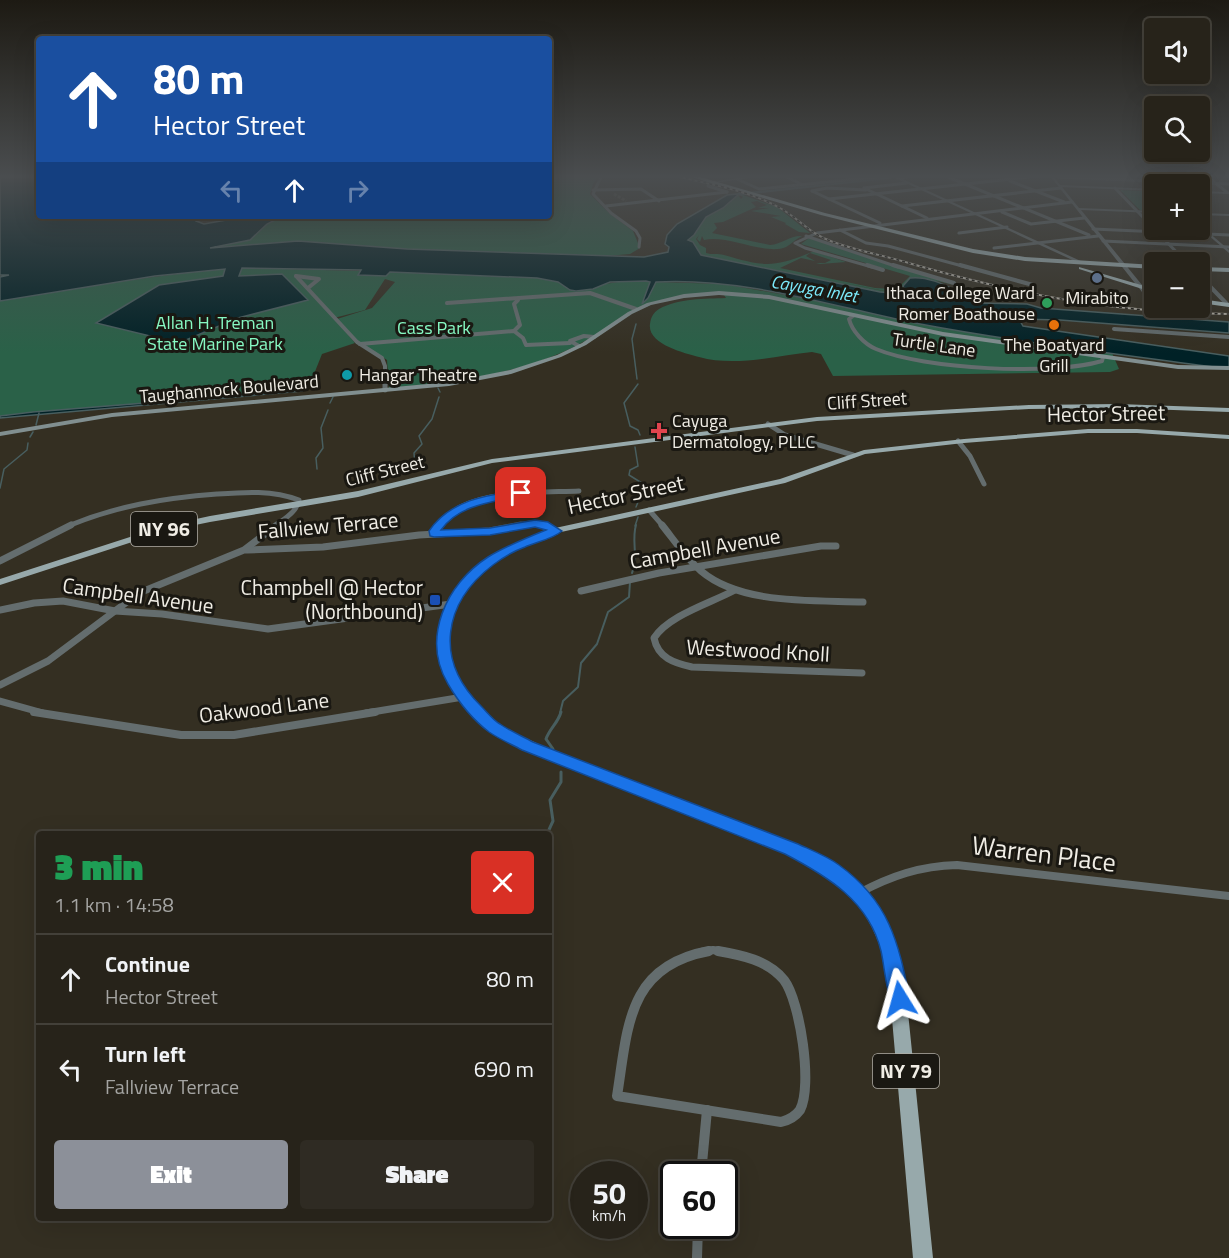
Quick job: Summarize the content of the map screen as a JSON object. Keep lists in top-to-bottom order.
{
  "streets": {
    "main road": [
      "Taughannock Boulevard",
      "Cliff Street",
      "Hector Street",
      "NY 96",
      "NY 79"
    ],
    "street": [
      "Turtle Lane",
      "Fallview Terrace",
      "Campbell Avenue",
      "Westwood Knoll",
      "Oakwood Lane",
      "Warren Place"
    ]
  },
  "crossings": [
    ["Turtle Lane", "Taughannock Boulevard"],
    ["Cliff Street", "NY 96"],
    ["Hector Street", "Fallview Terrace"],
    ["Hector Street", "Campbell Avenue"],
    ["Hector Street", "Oakwood Lane"],
    ["Hector Street", "Warren Place"],
    ["Hector Street", "NY 79"],
    ["Warren Place", "NY 79"]
  ],
  "water": ["Cayuga Inlet"],
  "parks": ["Allan H. Treman State Marine Park", "Cass Park"],
  "places": {
    "other": [
      "Mirabito",
      "Ithaca College Ward Romer Boathouse",
      "The Boatyard Grill",
      "Hangar Theatre"
    ],
    "health": ["Cayuga Dermatology, PLLC"],
    "transit": ["Champbell @ Hector (Northbound)"]
  },
  "page": {
    "map_buttons": ["+", "−"],
    "turn": ["80 m", "Hector Street"],
    "heading": ["3 min", "1.1 km · 14:58"],
    "list": [
      {
        "name": "Continue",
        "note": "Hector Street",
        "value": "80 m"
      },
      {
        "name": "Turn left",
        "note": "Fallview Terrace",
        "value": "690 m"
      }
    ],
    "buttons": ["Exit", "Share"],
    "speed": "50 km/h",
    "limit": "60"
  }
}
